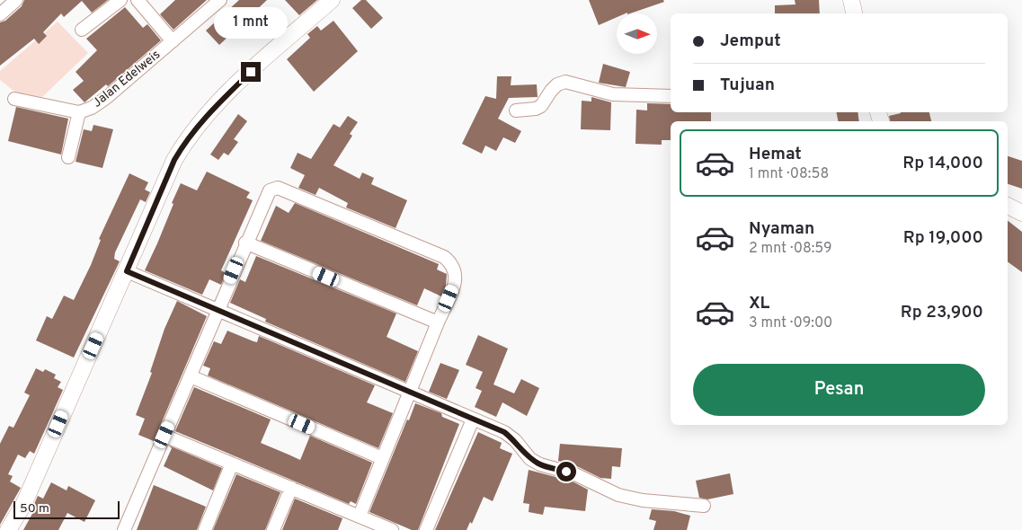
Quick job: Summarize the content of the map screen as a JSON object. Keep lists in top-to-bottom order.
{
  "streets": {
    "street": ["Jalan Edelweis"]
  },
  "scale_bar": "50 m",
  "north": "right",
  "page": {
    "bubble": "1 mnt",
    "banner": ["Jemput", "Tujuan"],
    "list": [
      {
        "name": "Hemat",
        "note": "1 mnt · 08:58",
        "value": "Rp 14,000"
      },
      {
        "name": "Nyaman",
        "note": "2 mnt · 08:59",
        "value": "Rp 19,000"
      },
      {
        "name": "XL",
        "note": "3 mnt · 09:00",
        "value": "Rp 23,900"
      }
    ],
    "buttons": "Pesan",
    "scale": "50 m"
  }
}
